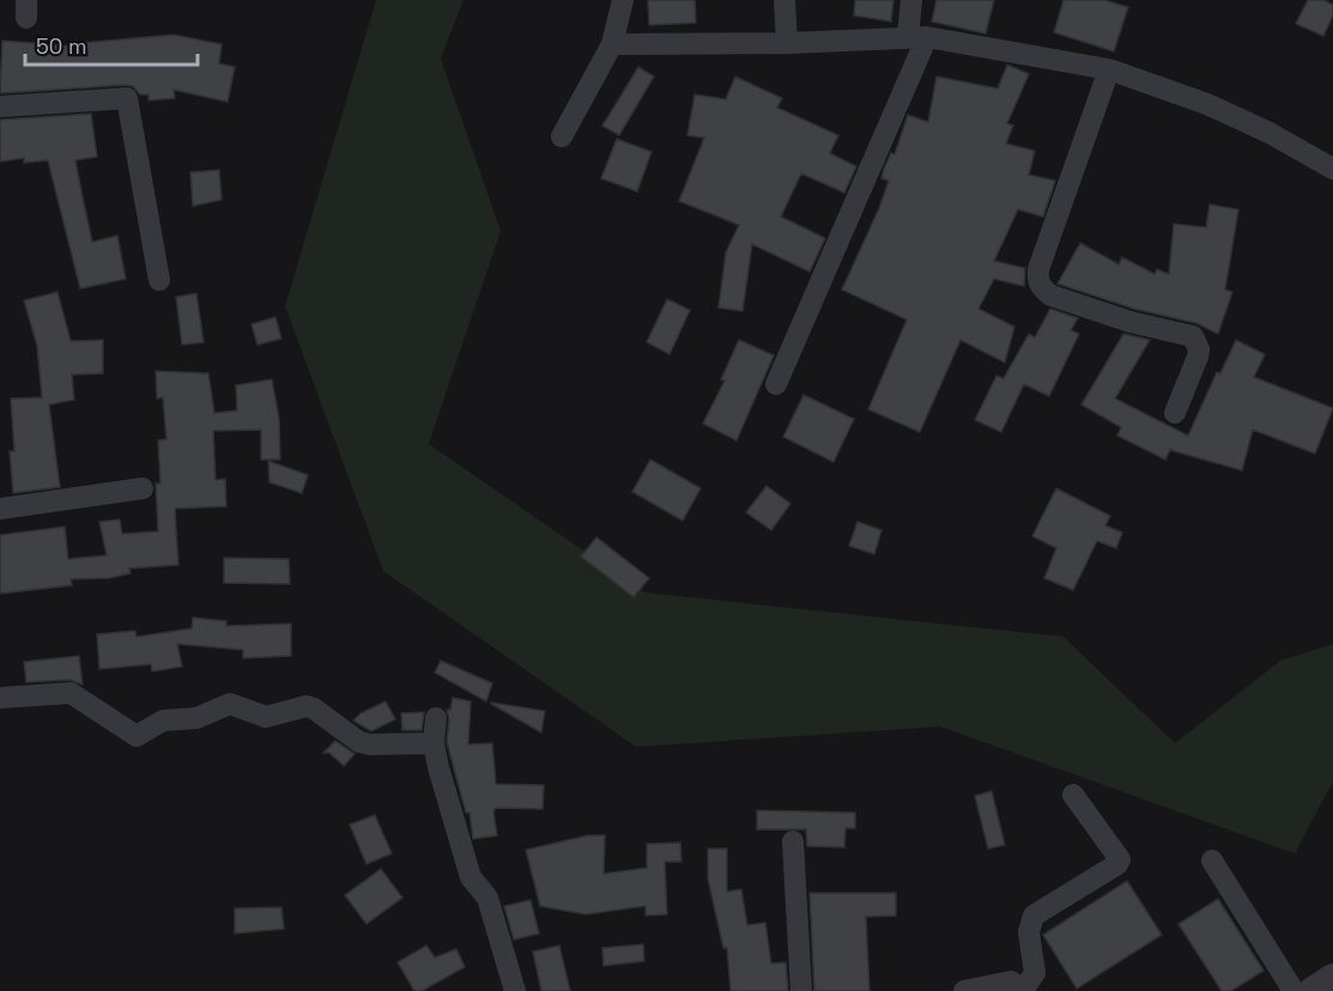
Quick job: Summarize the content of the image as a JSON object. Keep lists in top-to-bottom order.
{
  "scale_bar": "50 m"
}
